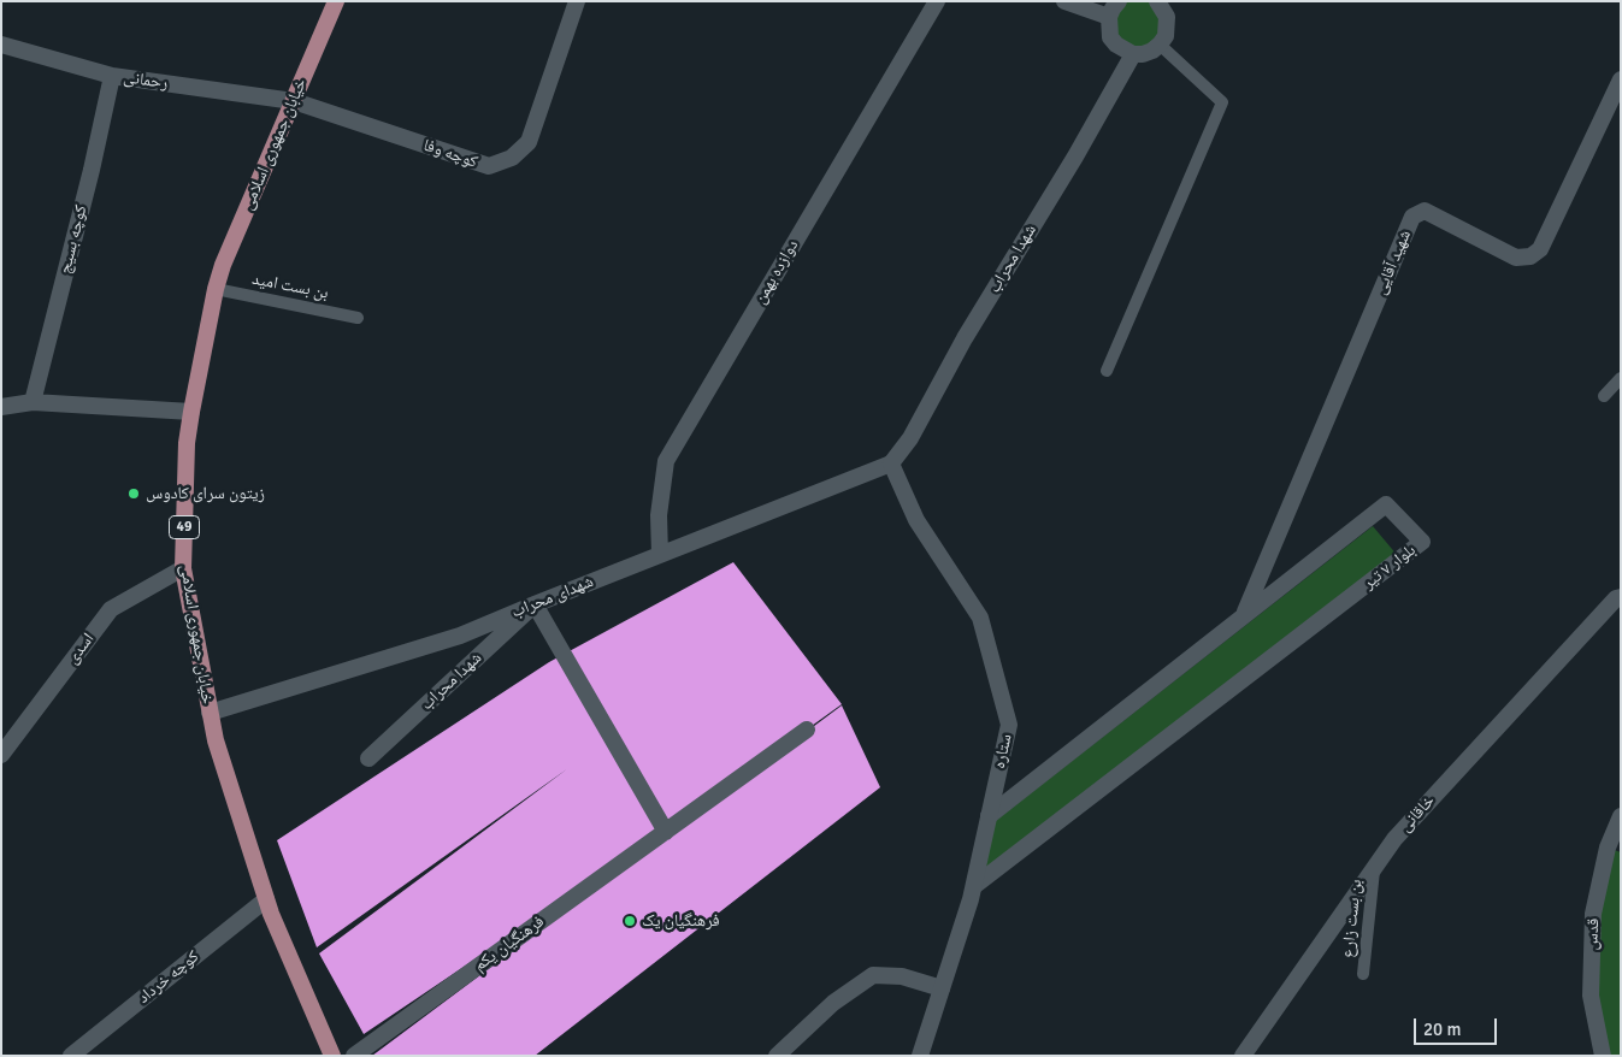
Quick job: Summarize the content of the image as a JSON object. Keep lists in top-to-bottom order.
{
  "streets": {
    "main road": ["خیابان جمهوری اسلامی", "49"],
    "street": [
      "رحمانی",
      "کوچه وفا",
      "کوچه بسیج",
      "شهدا محراب",
      "شهید آقایی",
      "دوازده بهمن",
      "بلوار ۷ تیر",
      "شهدای محراب",
      "اسدی",
      "ستاره",
      "خاقانی",
      "قدس",
      "فرهنگیان یکم",
      "کوچه خرداد"
    ],
    "lane": ["بن بست امید", "بن بست زارع"]
  },
  "crossings": [
    ["رحمانی", "خیابان جمهوری اسلامی"],
    ["رحمانی", "کوچه وفا"],
    ["رحمانی", "کوچه بسیج"],
    ["خیابان جمهوری اسلامی", "کوچه وفا"],
    ["خیابان جمهوری اسلامی", "بن بست امید"],
    ["خیابان جمهوری اسلامی", "شهدای محراب"],
    ["خیابان جمهوری اسلامی", "اسدی"],
    ["خیابان جمهوری اسلامی", "کوچه خرداد"],
    ["شهدا محراب", "شهدای محراب"],
    ["شهدا محراب", "ستاره"],
    ["شهید آقایی", "بلوار ۷ تیر"],
    ["دوازده بهمن", "شهدای محراب"],
    ["بلوار ۷ تیر", "ستاره"],
    ["شهدای محراب", "ستاره"],
    ["خاقانی", "بن بست زارع"]
  ],
  "places": ["زیتون سرای کادوس", "فرهنگیان یک"],
  "scale_bar": "20 m"
}
